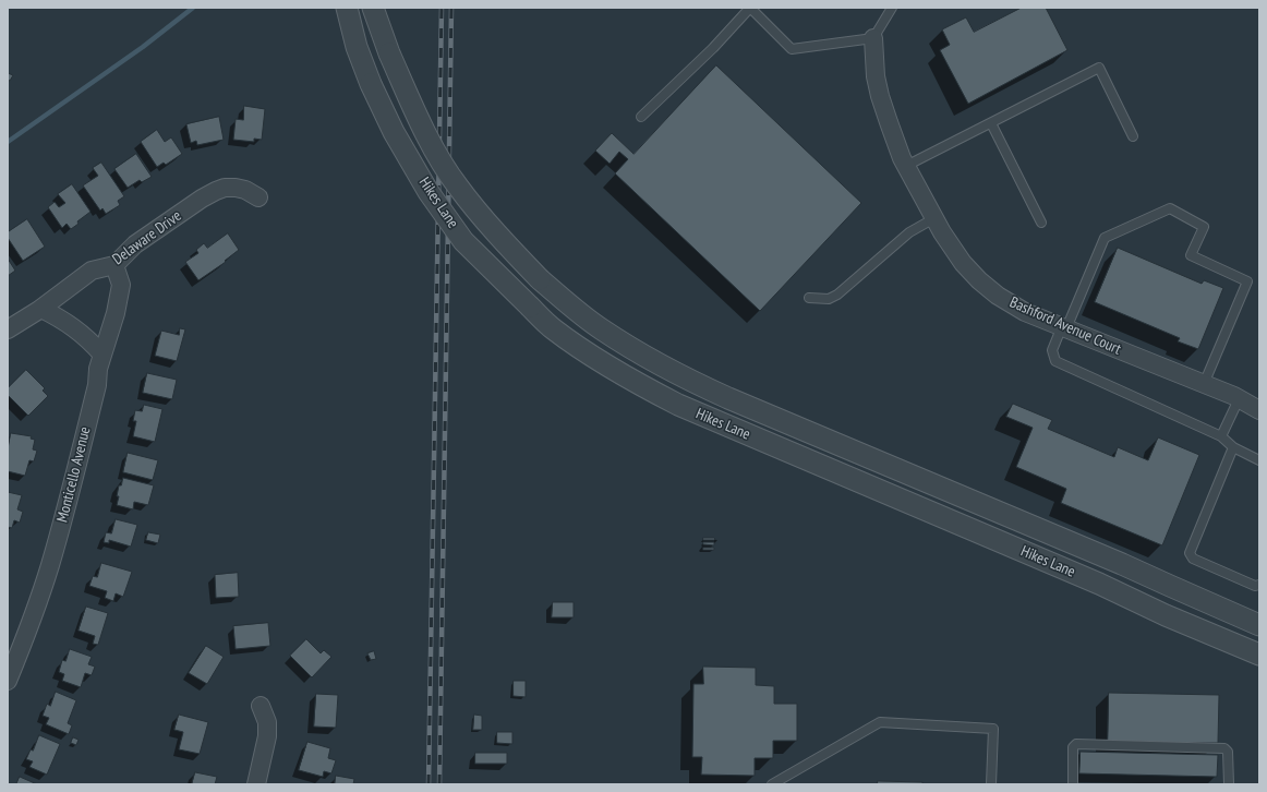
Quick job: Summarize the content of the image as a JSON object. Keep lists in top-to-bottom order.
{
  "streets": {
    "street": [
      "Hikes Lane",
      "Delaware Drive",
      "Bashford Avenue Court",
      "Monticello Avenue"
    ]
  },
  "crossings": [
    ["Delaware Drive", "Monticello Avenue"]
  ]
}
